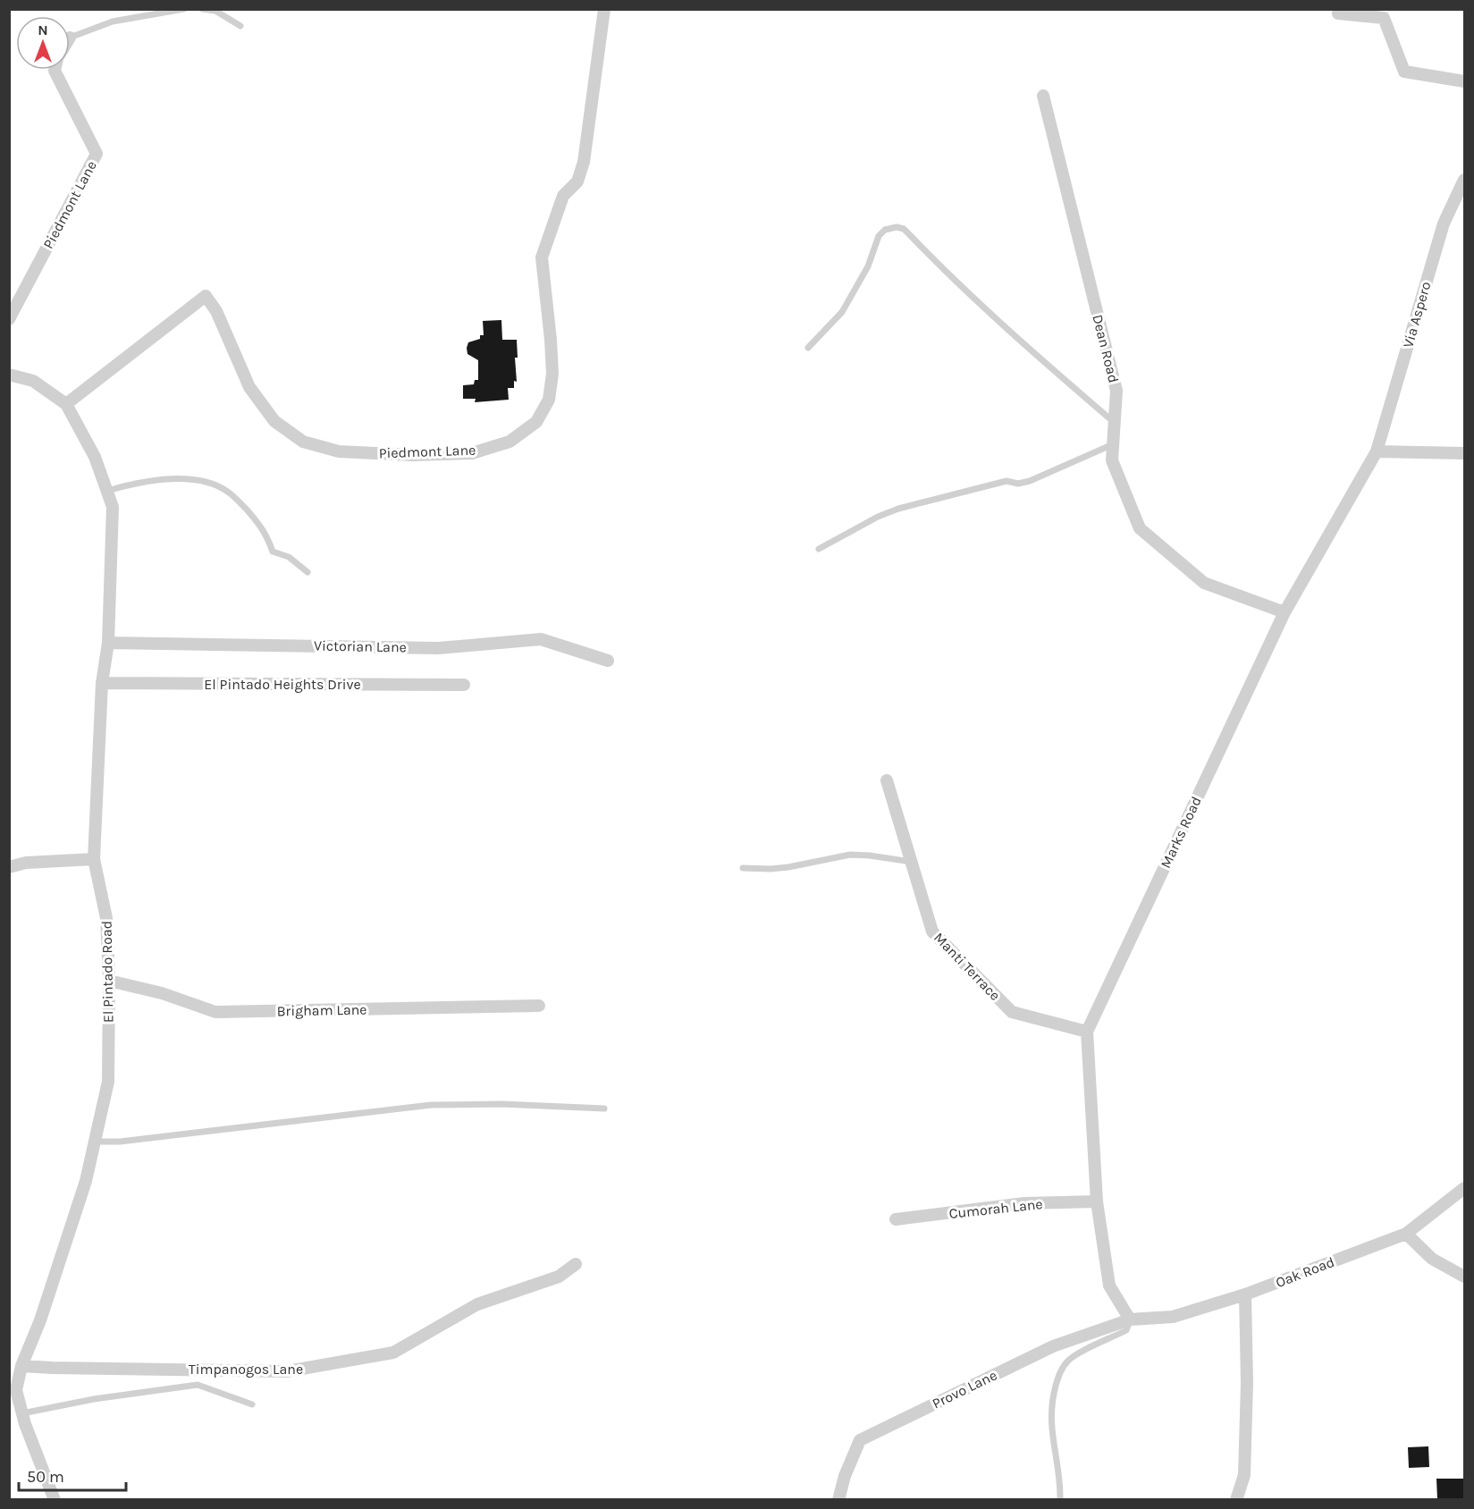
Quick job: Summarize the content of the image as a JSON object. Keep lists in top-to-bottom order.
{
  "streets": {
    "street": [
      "Piedmont Lane",
      "Via Aspero",
      "Dean Road",
      "Victorian Lane",
      "El Pintado Heights Drive",
      "Marks Road",
      "Manti Terrace",
      "El Pintado Road",
      "Brigham Lane",
      "Cumorah Lane",
      "Oak Road",
      "Timpanogos Lane",
      "Provo Lane"
    ]
  },
  "crossings": [
    ["Piedmont Lane", "El Pintado Road"],
    ["Via Aspero", "Marks Road"],
    ["Dean Road", "Marks Road"],
    ["Victorian Lane", "El Pintado Road"],
    ["El Pintado Heights Drive", "El Pintado Road"],
    ["Marks Road", "Manti Terrace"],
    ["Marks Road", "Cumorah Lane"],
    ["Marks Road", "Oak Road"],
    ["Marks Road", "Provo Lane"],
    ["El Pintado Road", "Brigham Lane"],
    ["El Pintado Road", "Timpanogos Lane"],
    ["Oak Road", "Provo Lane"]
  ],
  "scale_bar": "50 m",
  "north": "top"
}
